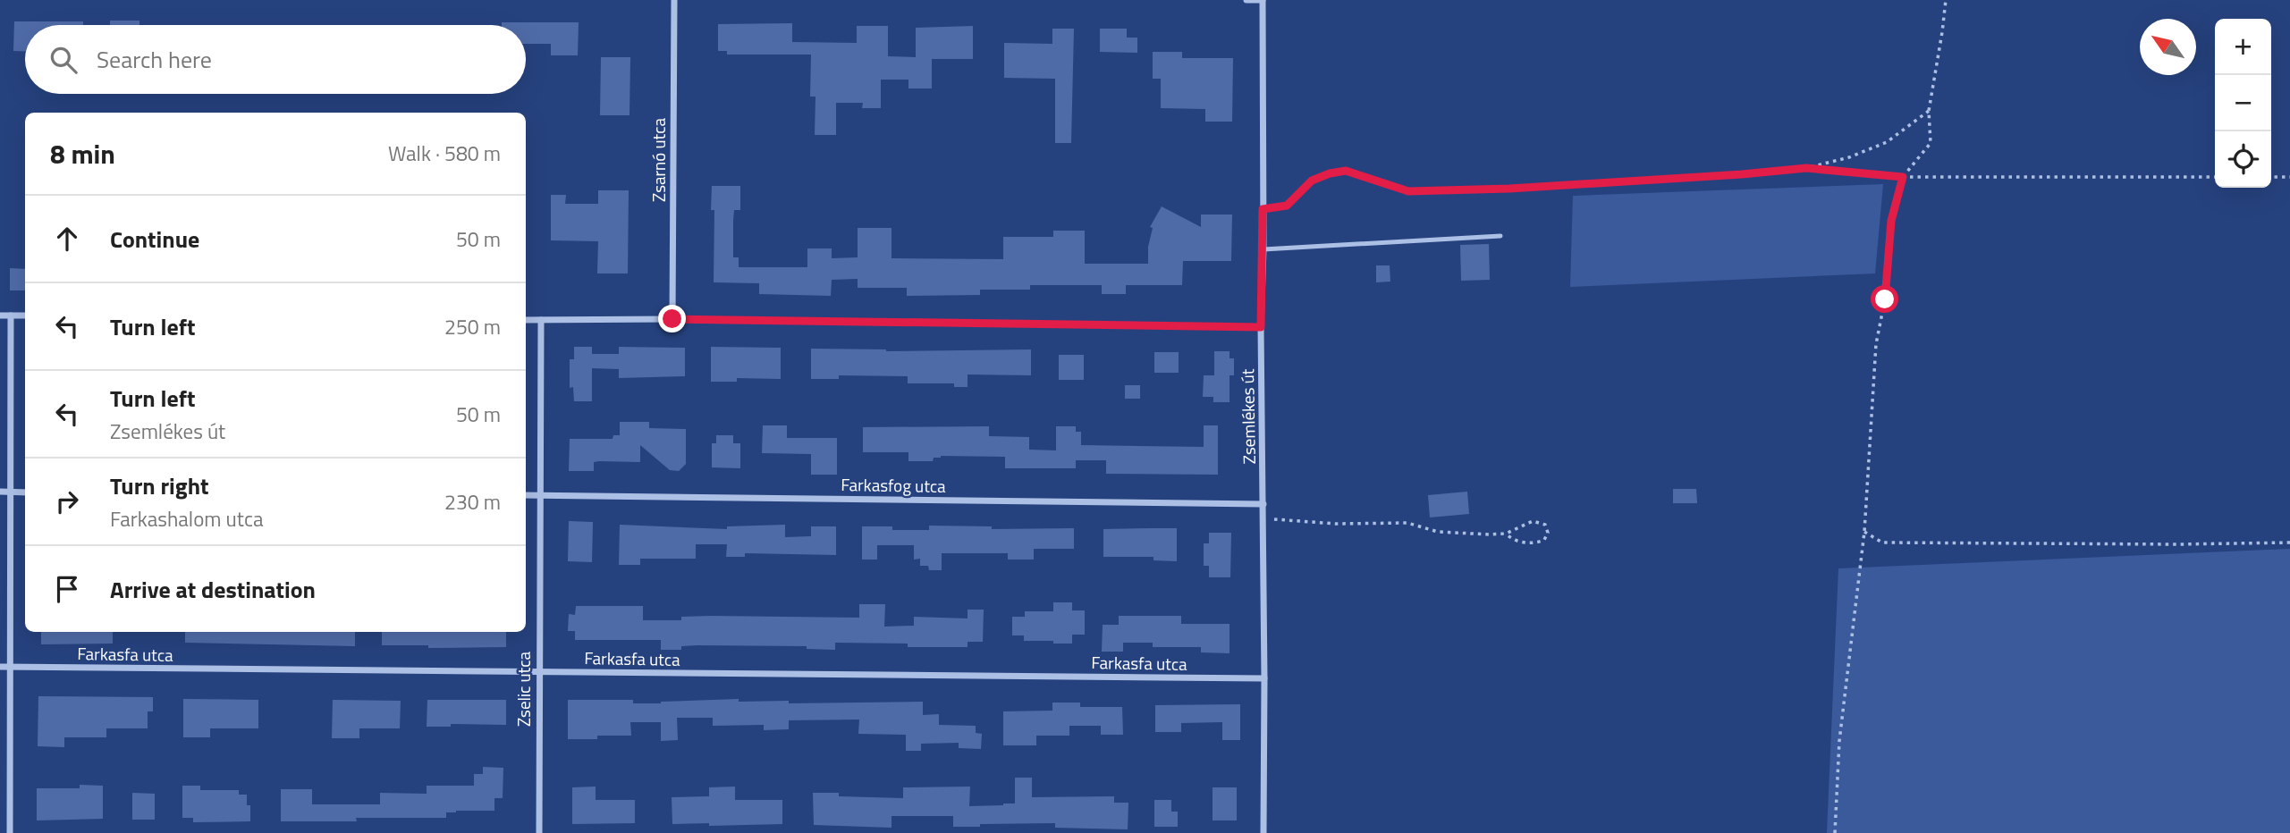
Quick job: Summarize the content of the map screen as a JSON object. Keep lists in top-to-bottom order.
{
  "streets": {
    "street": [
      "Zsarnó utca",
      "Zsemlékes út",
      "Farkasfog utca",
      "Farkasfa utca",
      "Zselic utca"
    ]
  },
  "crossings": [
    ["Zsemlékes út", "Farkasfog utca"],
    ["Zsemlékes út", "Farkasfa utca"],
    ["Farkasfog utca", "Zselic utca"],
    ["Farkasfa utca", "Zselic utca"]
  ],
  "north": "top left",
  "page": {
    "map_buttons": ["+", "−"],
    "search": "Search here",
    "heading": ["8 min", "Walk · 580 m"],
    "list": [
      ["Continue", "50 m"],
      ["Turn left", "250 m"],
      ["Turn left", "Zsemlékes út", "50 m"],
      ["Turn right", "Farkashalom utca", "230 m"],
      "Arrive at destination"
    ]
  }
}
